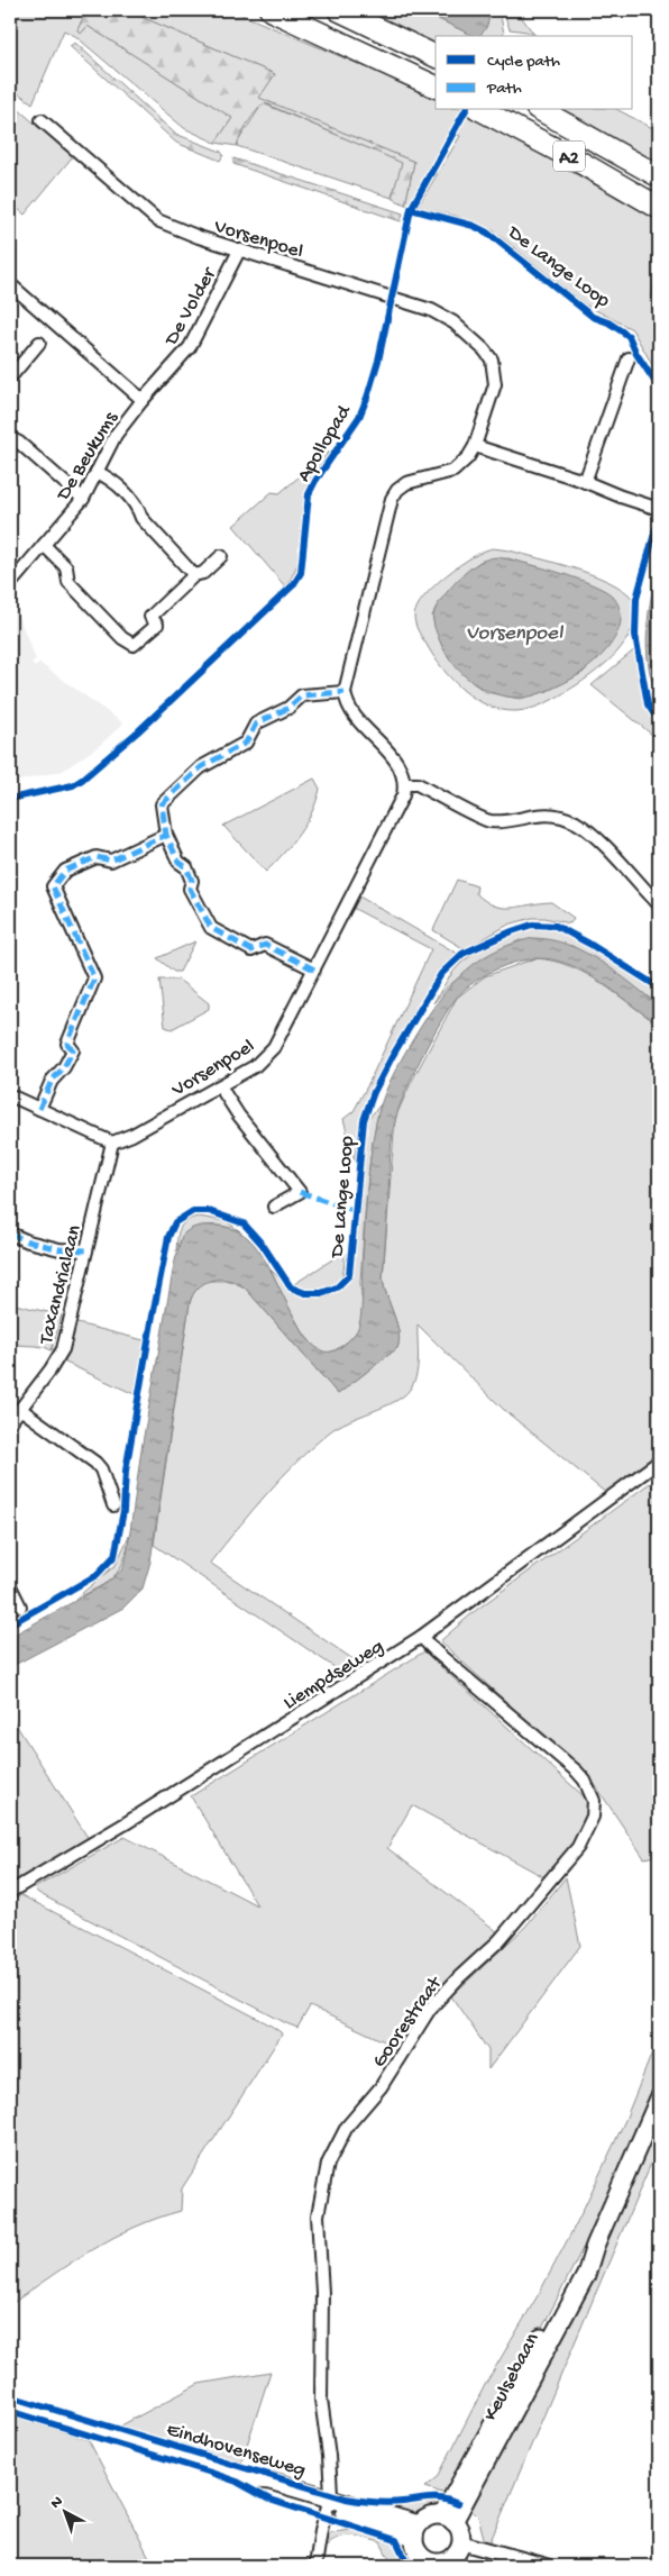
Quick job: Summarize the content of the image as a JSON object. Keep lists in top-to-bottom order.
{
  "streets": {
    "highway": ["A2"],
    "main road": ["Keulsebaan", "Eindhovenseweg"],
    "street": [
      "Vorsenpoel",
      "De Volder",
      "De Beukums",
      "Taxandrialaan",
      "Liempdseweg",
      "Goorestraat"
    ],
    "cycle path": ["De Lange Loop", "Apollopad"]
  },
  "crossings": [
    ["Vorsenpoel", "De Volder"],
    ["Vorsenpoel", "Taxandrialaan"],
    ["De Volder", "De Beukums"],
    ["Liempdseweg", "Goorestraat"],
    ["Goorestraat", "Eindhovenseweg"],
    ["Keulsebaan", "Eindhovenseweg"]
  ],
  "water": ["Vorsenpoel"],
  "legend": ["Cycle path", "Path"],
  "north": "top left"
}
